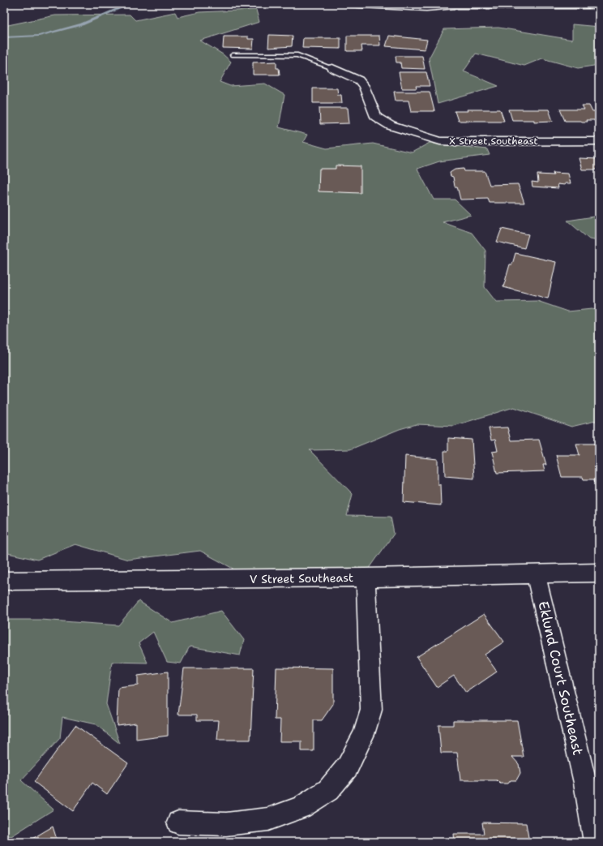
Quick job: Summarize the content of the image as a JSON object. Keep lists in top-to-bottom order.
{
  "streets": {
    "street": ["X Street Southeast", "V Street Southeast", "Eklund Court Southeast"]
  },
  "crossings": [
    ["V Street Southeast", "Eklund Court Southeast"]
  ]
}
